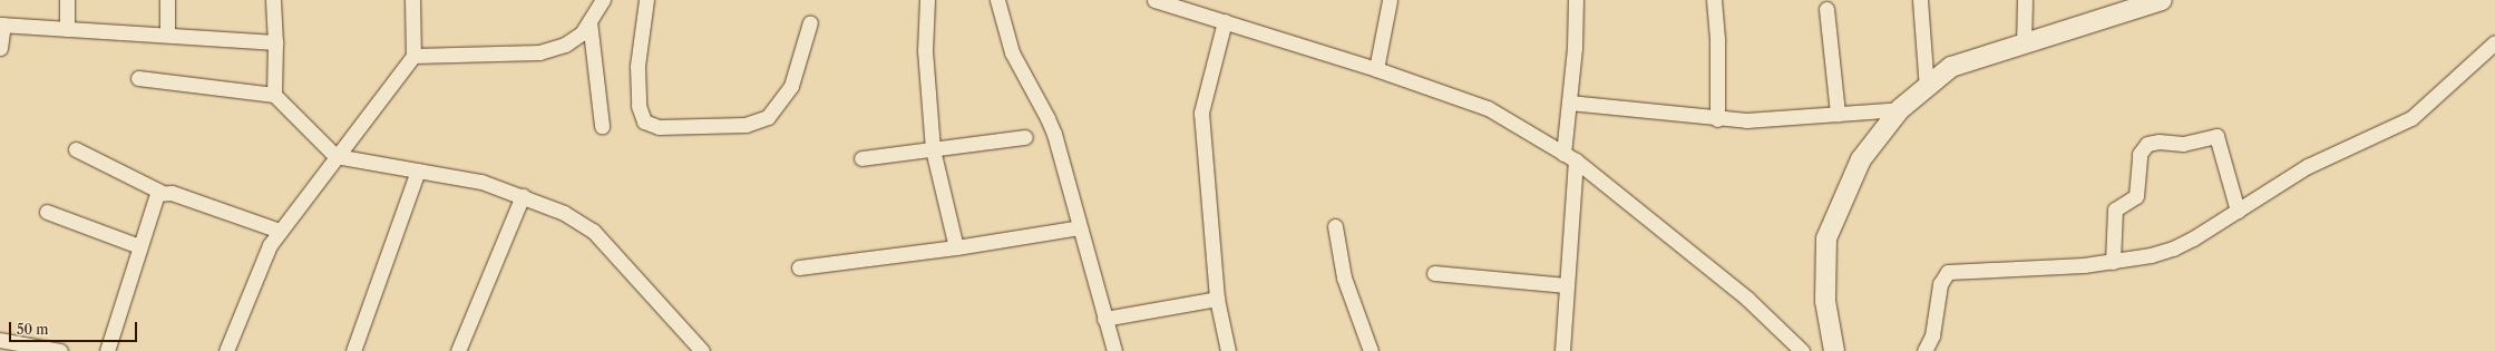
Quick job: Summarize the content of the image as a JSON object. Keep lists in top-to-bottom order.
{
  "scale_bar": "50 m"
}
